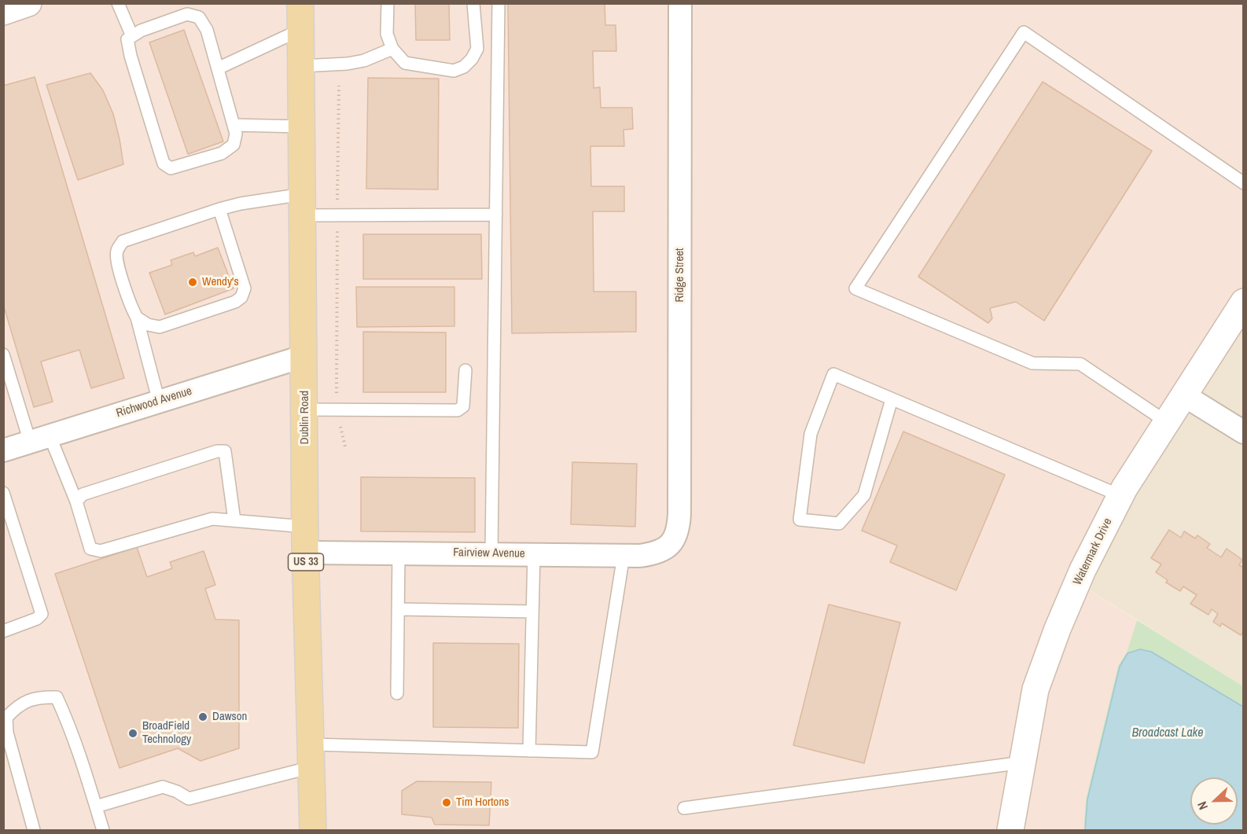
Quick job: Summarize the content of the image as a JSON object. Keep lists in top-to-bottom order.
{
  "streets": {
    "main road": ["Dublin Road", "US 33"],
    "street": [
      "Ridge Street",
      "Richwood Avenue",
      "Watermark Drive",
      "Fairview Avenue"
    ]
  },
  "crossings": [
    ["Ridge Street", "Fairview Avenue"],
    ["Richwood Avenue", "Dublin Road"],
    ["Dublin Road", "Fairview Avenue"]
  ],
  "water": ["Broadcast Lake"],
  "places": [
    "Wendy's",
    "Dawson",
    "BroadField Technology",
    "Tim Hortons"
  ],
  "north": "left"
}
